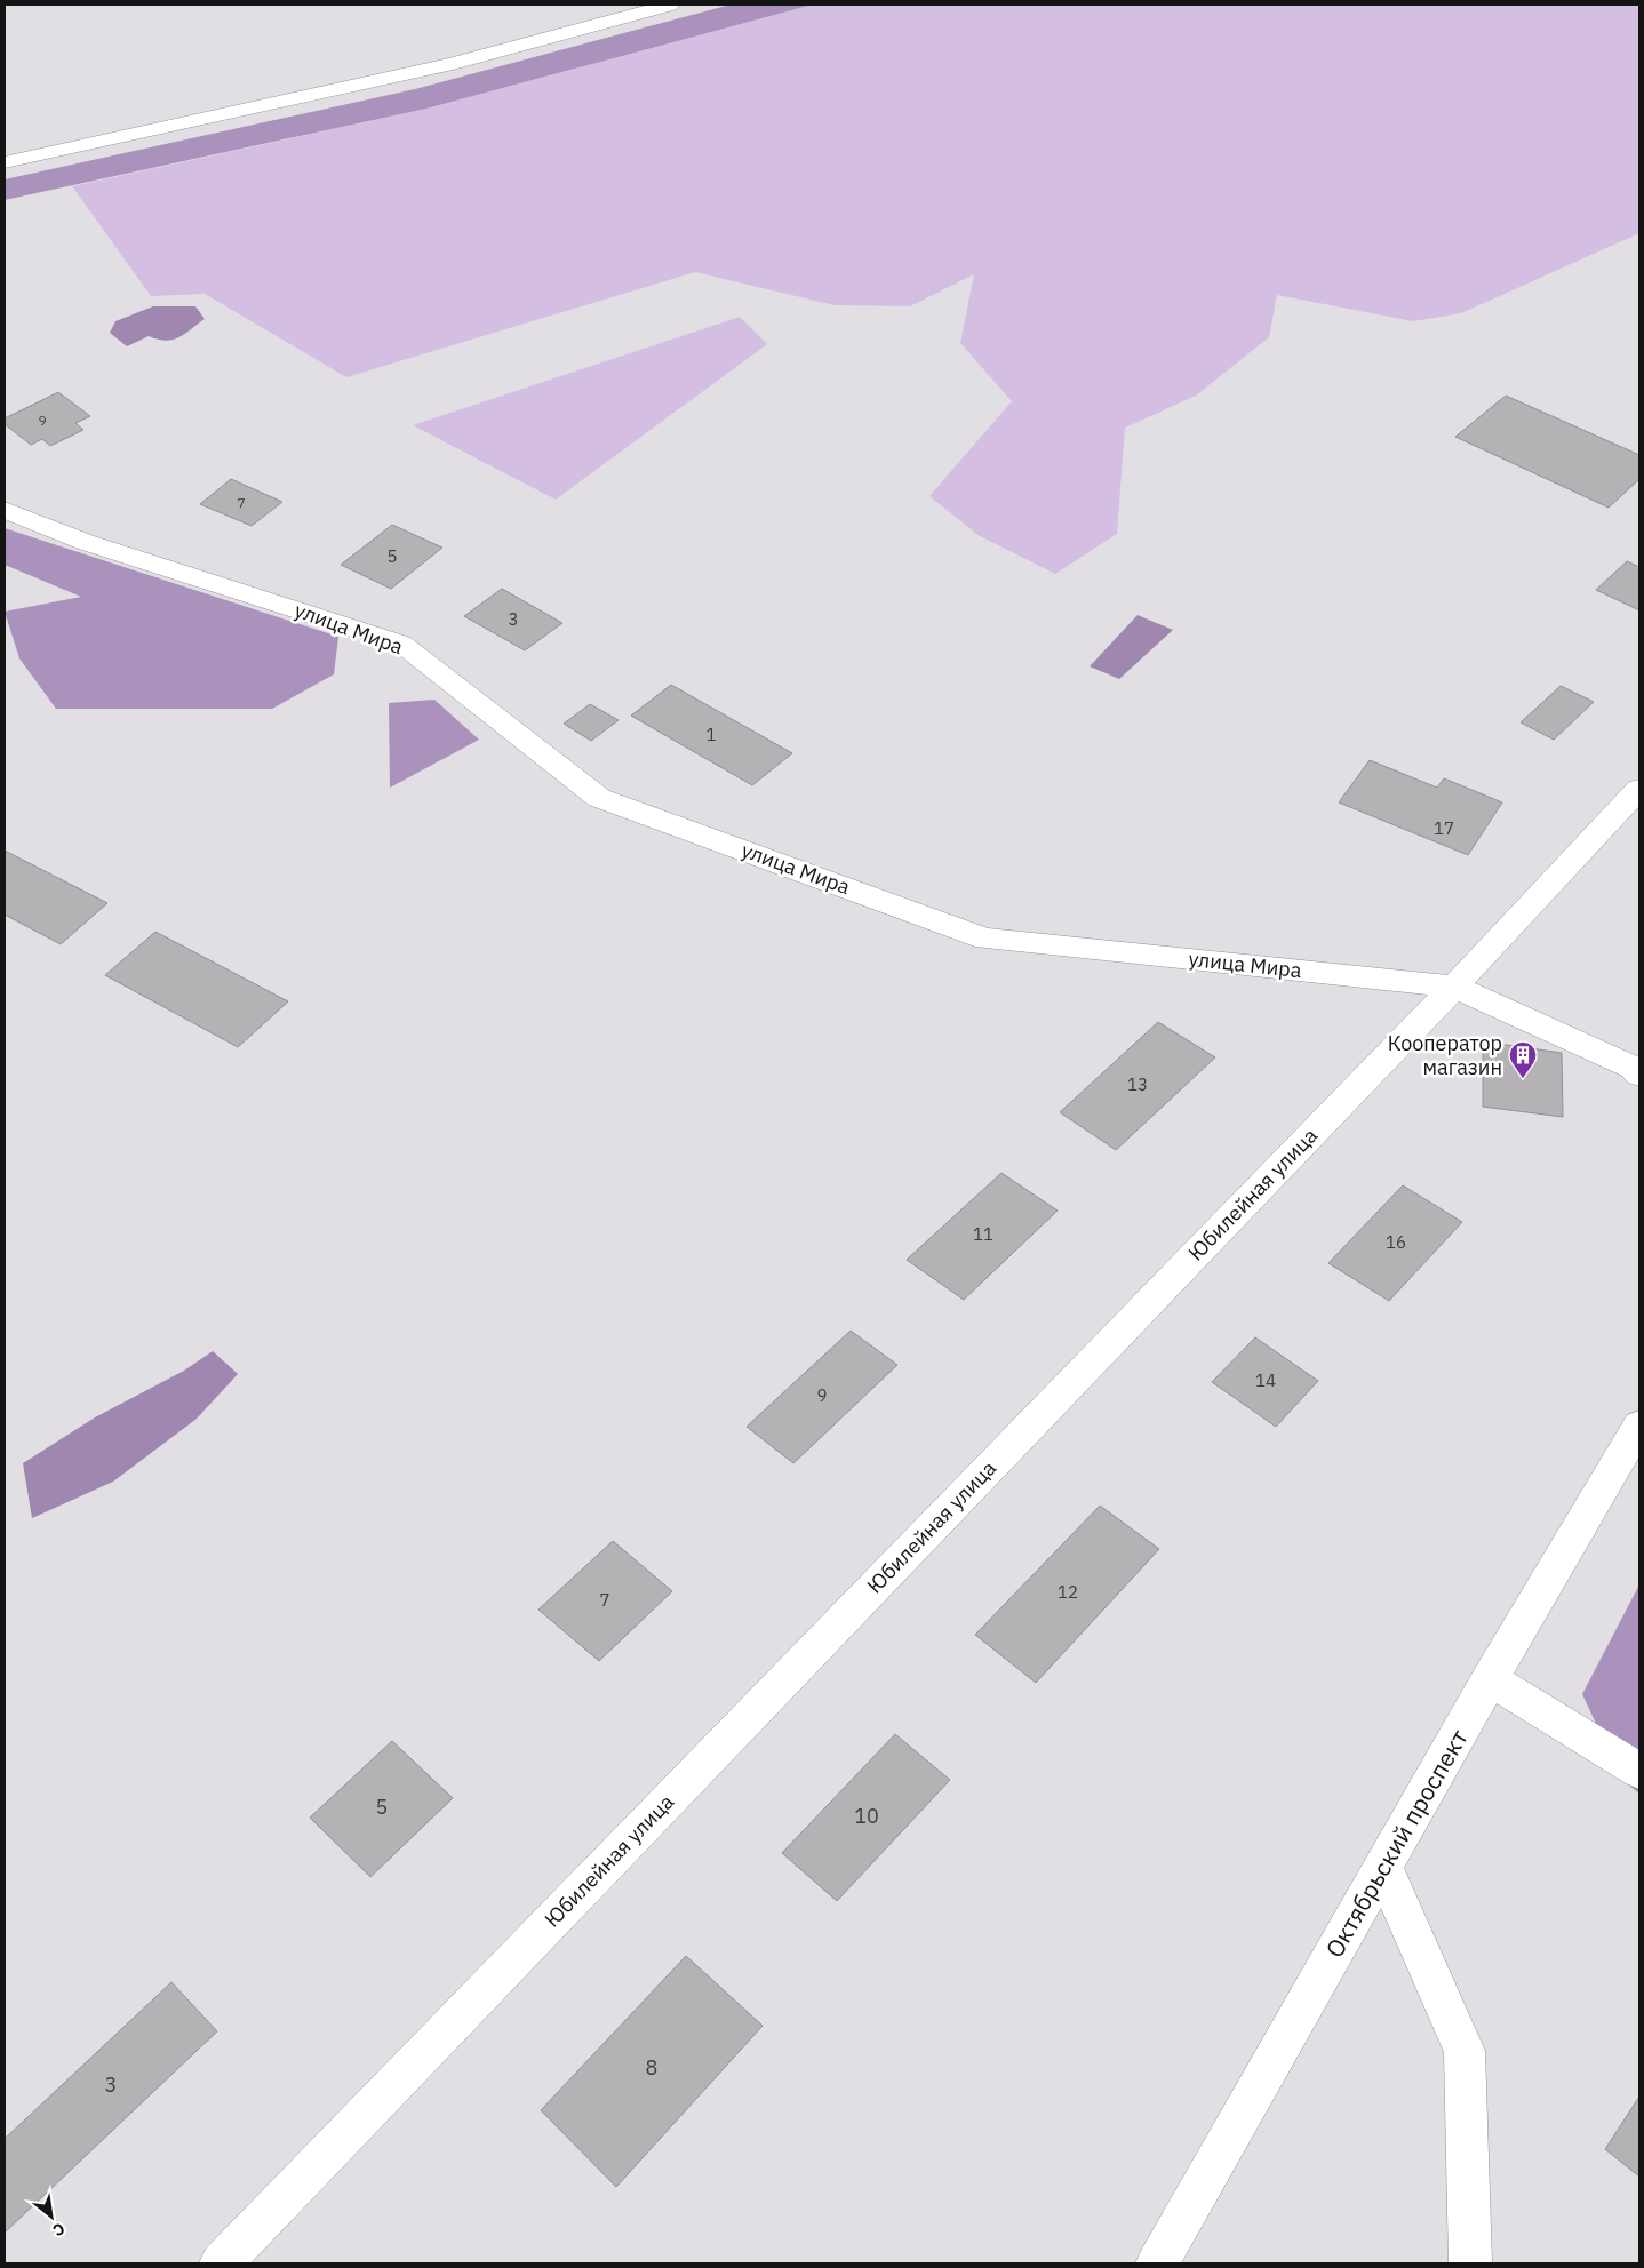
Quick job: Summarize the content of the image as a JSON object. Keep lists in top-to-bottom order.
{
  "streets": {
    "street": ["улица Мира", "Юбилейная улица", "Октябрьский проспект"]
  },
  "crossings": [
    ["улица Мира", "Юбилейная улица"]
  ],
  "places": {
    "building": ["Кооператор магазин"]
  },
  "house_numbers": [
    "9",
    "7",
    "5",
    "3",
    "1",
    "17",
    "13",
    "11",
    "16",
    "14",
    "9",
    "12",
    "7",
    "5",
    "10",
    "8",
    "3"
  ],
  "north": "bottom right"
}
